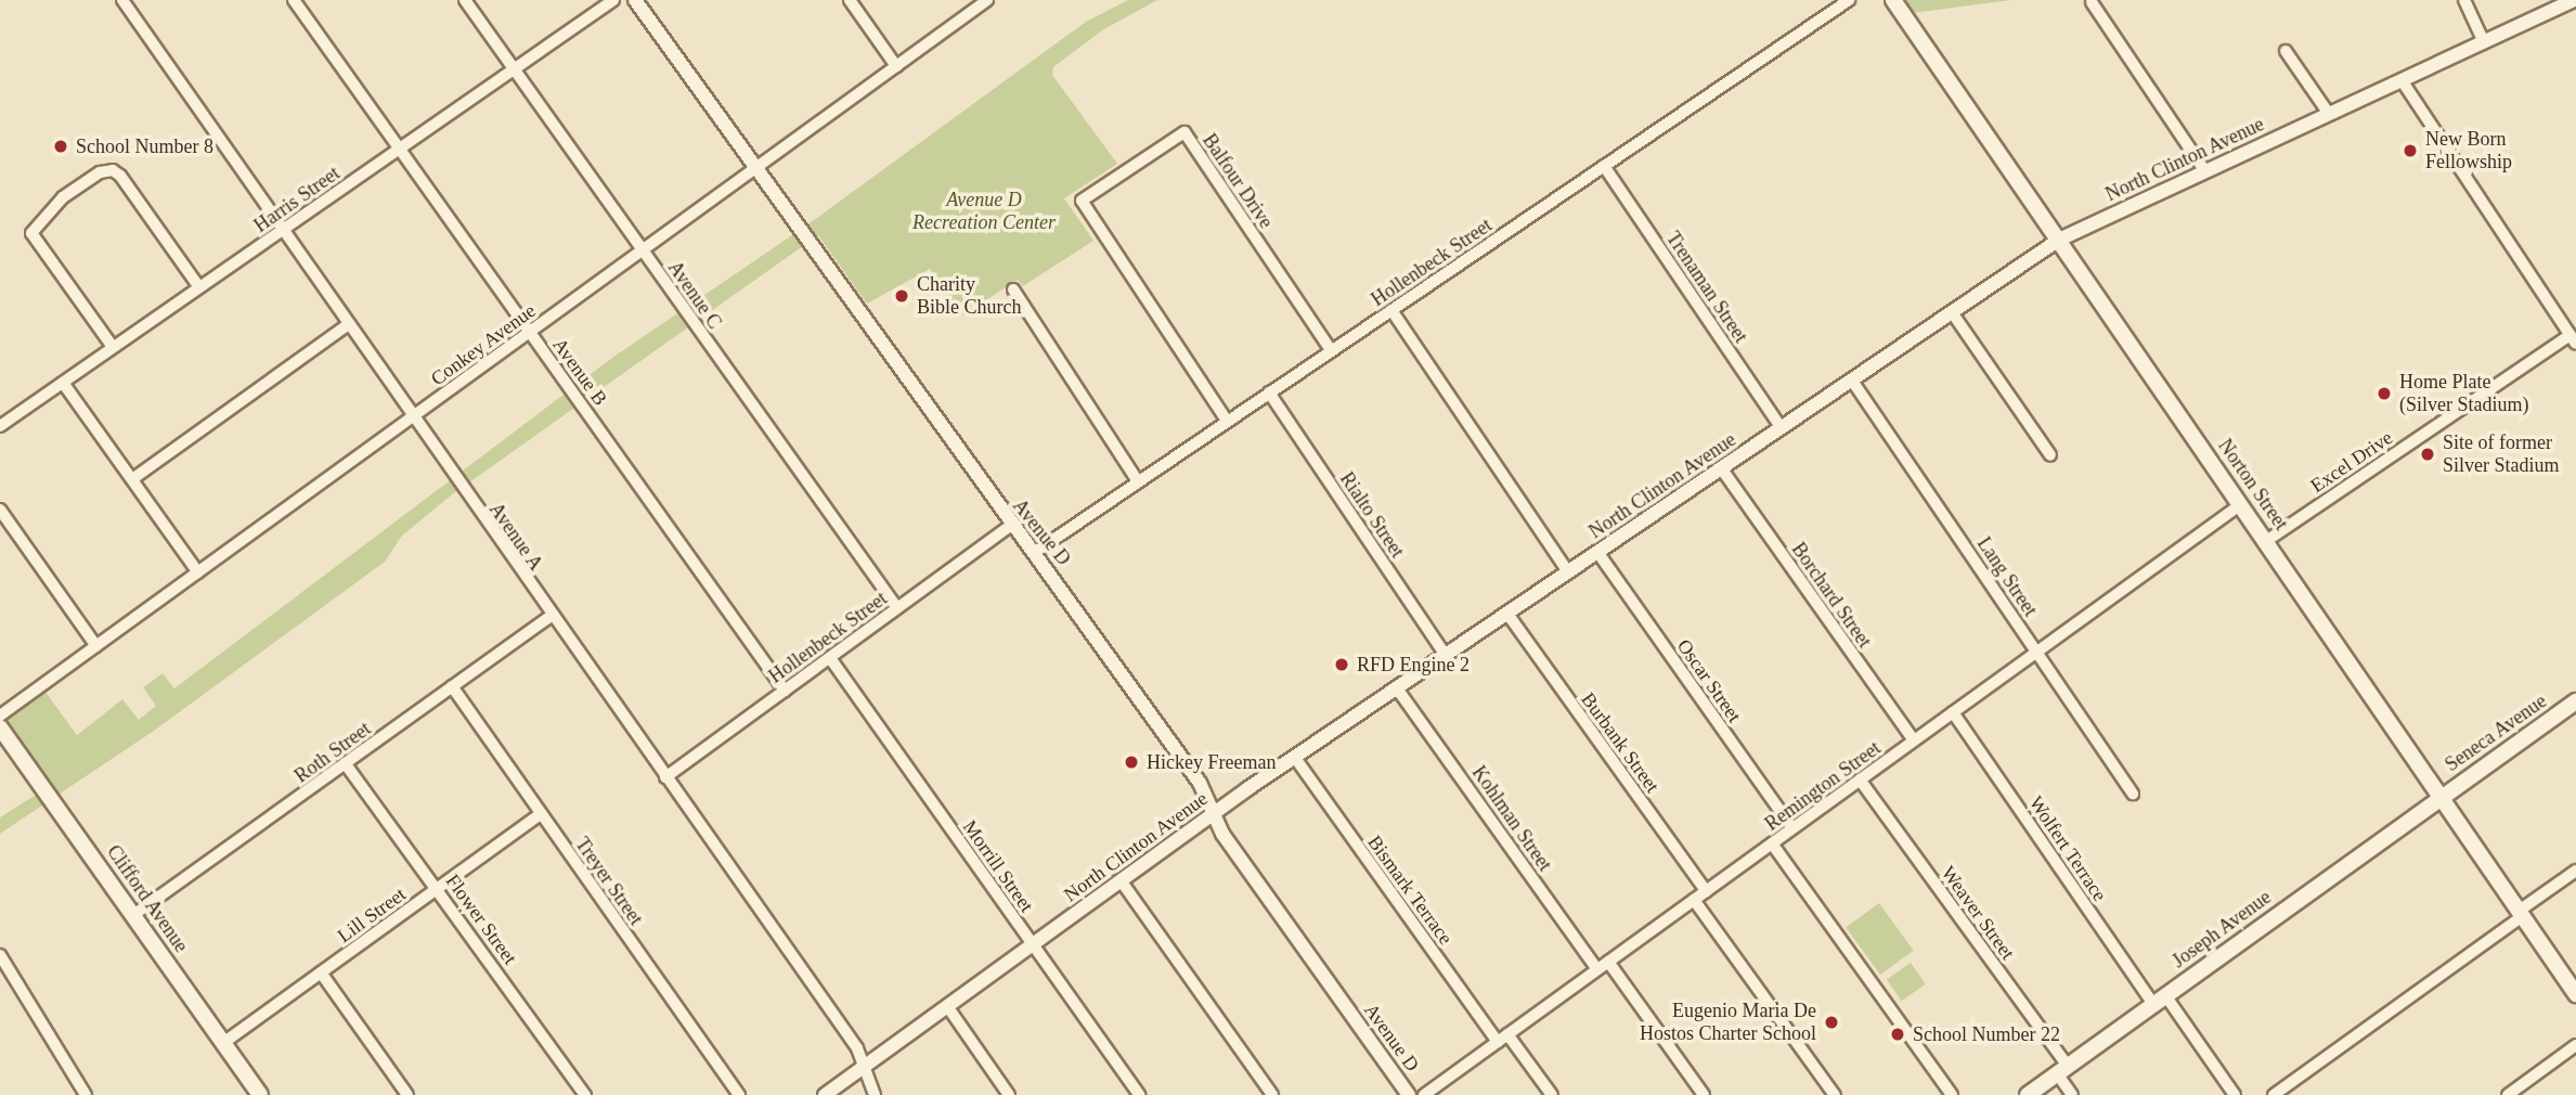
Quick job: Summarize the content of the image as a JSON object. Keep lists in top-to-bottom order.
{
  "streets": {
    "main road": [
      "Norton Street",
      "Seneca Avenue",
      "Clifford Avenue",
      "Joseph Avenue"
    ],
    "street": [
      "North Clinton Avenue",
      "Balfour Drive",
      "Harris Street",
      "Hollenbeck Street",
      "Trenaman Street",
      "Avenue C",
      "Conkey Avenue",
      "Avenue B",
      "Excel Drive",
      "Rialto Street",
      "Avenue D",
      "Avenue A",
      "Lang Street",
      "Borchard Street",
      "Oscar Street",
      "Burbank Street",
      "Roth Street",
      "Remington Street",
      "Kohlman Street",
      "Wolfert Terrace",
      "Morrill Street",
      "Treyer Street",
      "Bismark Terrace",
      "Weaver Street",
      "Lill Street",
      "Flower Street"
    ]
  },
  "crossings": [
    ["North Clinton Avenue", "Trenaman Street"],
    ["North Clinton Avenue", "Norton Street"],
    ["North Clinton Avenue", "Rialto Street"],
    ["North Clinton Avenue", "Avenue D"],
    ["North Clinton Avenue", "Avenue A"],
    ["North Clinton Avenue", "Lang Street"],
    ["North Clinton Avenue", "Borchard Street"],
    ["North Clinton Avenue", "Oscar Street"],
    ["North Clinton Avenue", "Burbank Street"],
    ["North Clinton Avenue", "Kohlman Street"],
    ["North Clinton Avenue", "Morrill Street"],
    ["North Clinton Avenue", "Bismark Terrace"],
    ["Balfour Drive", "Hollenbeck Street"],
    ["Harris Street", "Avenue C"],
    ["Harris Street", "Avenue B"],
    ["Harris Street", "Avenue A"],
    ["Hollenbeck Street", "Trenaman Street"],
    ["Hollenbeck Street", "Avenue C"],
    ["Hollenbeck Street", "Avenue B"],
    ["Hollenbeck Street", "Rialto Street"],
    ["Hollenbeck Street", "Avenue D"],
    ["Hollenbeck Street", "Avenue A"],
    ["Hollenbeck Street", "Morrill Street"],
    ["Avenue C", "Conkey Avenue"],
    ["Conkey Avenue", "Avenue B"],
    ["Conkey Avenue", "Avenue D"],
    ["Conkey Avenue", "Avenue A"],
    ["Excel Drive", "Norton Street"],
    ["Norton Street", "Seneca Avenue"],
    ["Norton Street", "Remington Street"],
    ["Norton Street", "Joseph Avenue"],
    ["Avenue A", "Roth Street"],
    ["Lang Street", "Remington Street"],
    ["Borchard Street", "Remington Street"],
    ["Oscar Street", "Remington Street"],
    ["Seneca Avenue", "Joseph Avenue"],
    ["Burbank Street", "Remington Street"],
    ["Roth Street", "Treyer Street"],
    ["Roth Street", "Clifford Avenue"],
    ["Roth Street", "Flower Street"],
    ["Remington Street", "Kohlman Street"],
    ["Remington Street", "Wolfert Terrace"],
    ["Remington Street", "Bismark Terrace"],
    ["Remington Street", "Weaver Street"],
    ["Wolfert Terrace", "Joseph Avenue"],
    ["Treyer Street", "Lill Street"],
    ["Clifford Avenue", "Lill Street"],
    ["Weaver Street", "Joseph Avenue"],
    ["Lill Street", "Flower Street"]
  ],
  "parks": ["Avenue D Recreation Center"],
  "places": [
    "School Number 8",
    "New Born Fellowship",
    "Charity Bible Church",
    "Home Plate (Silver Stadium)",
    "Site of former Silver Stadium",
    "RFD Engine 2",
    "Hickey Freeman",
    "Eugenio Maria De Hostos Charter School",
    "School Number 22"
  ]
}
